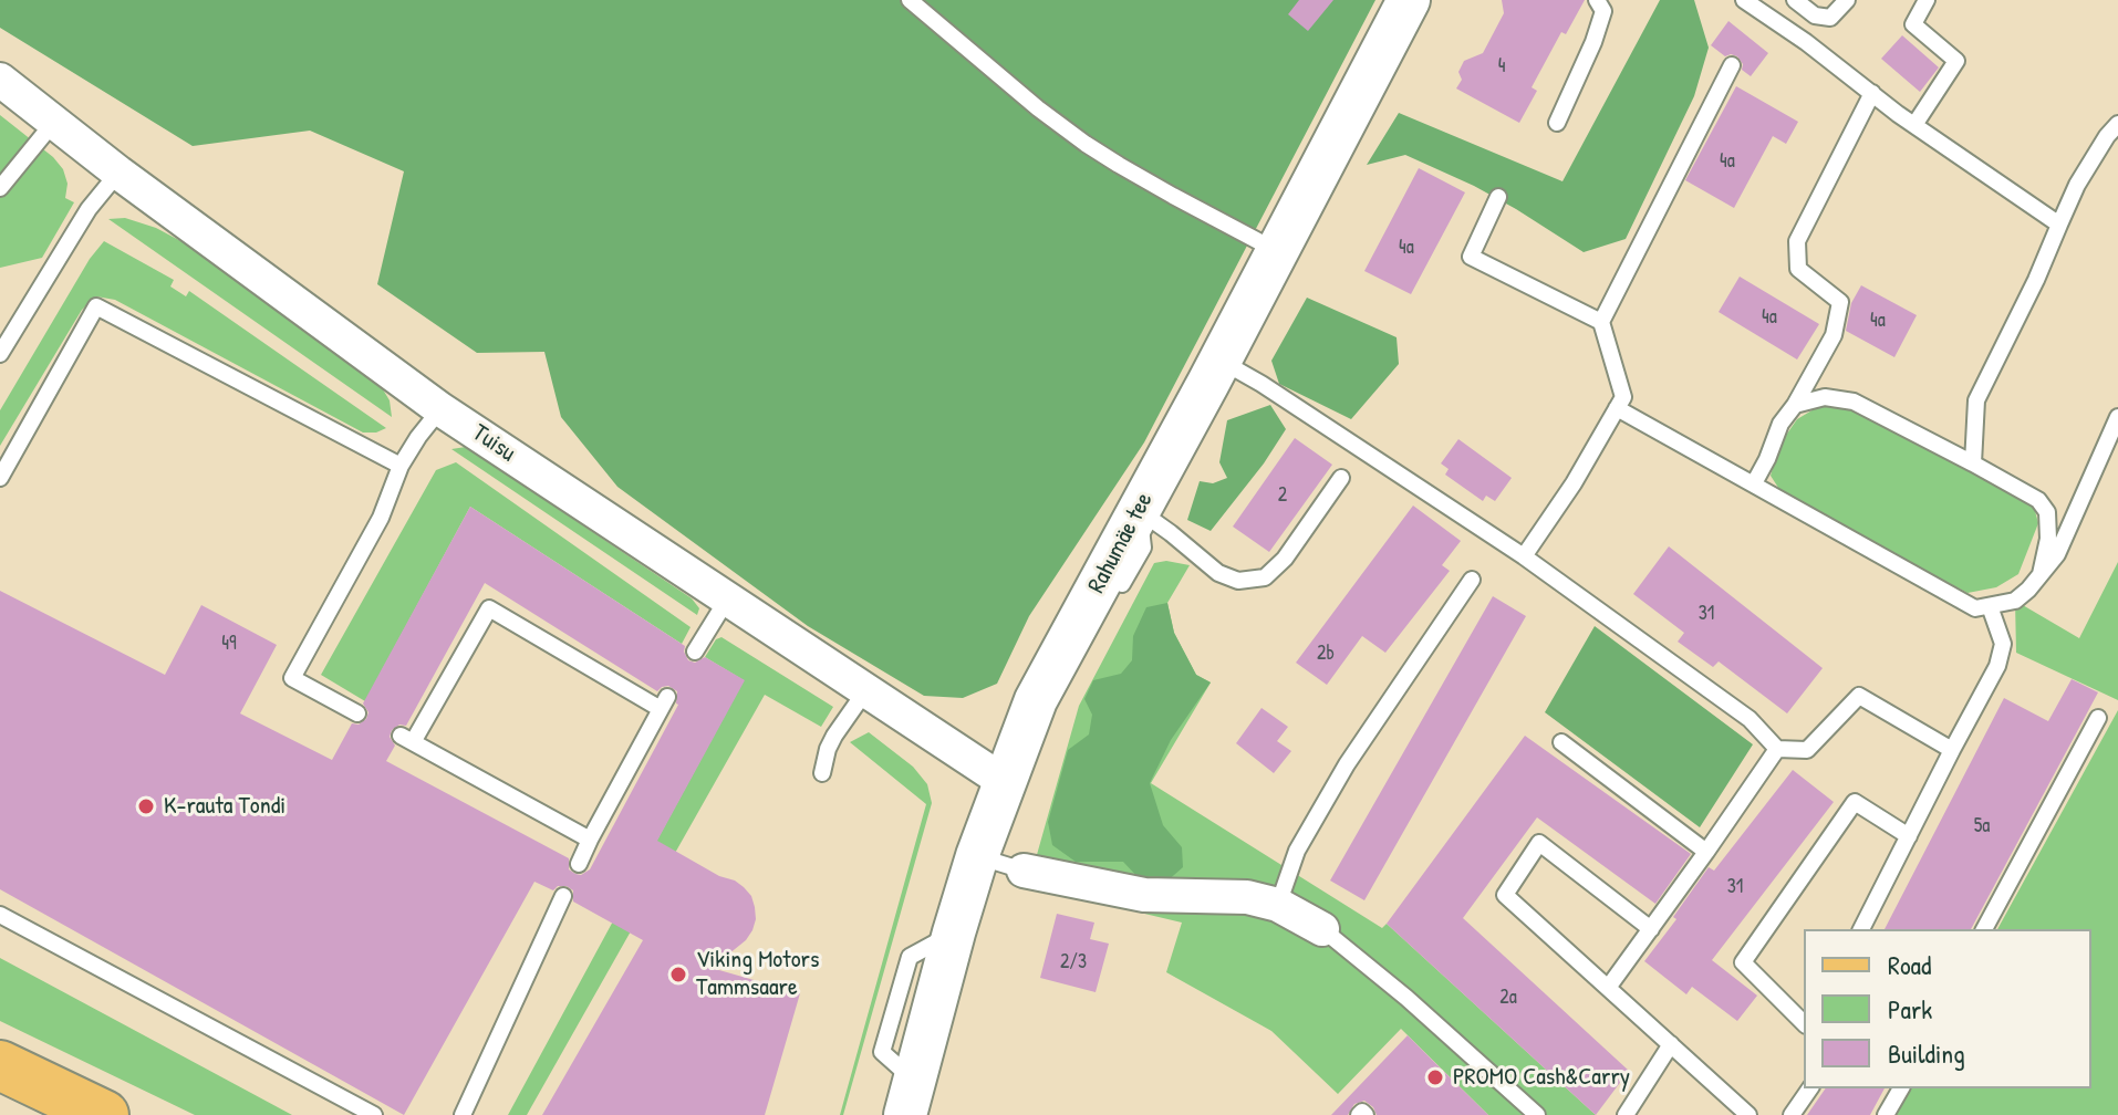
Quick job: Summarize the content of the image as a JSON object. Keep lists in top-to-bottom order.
{
  "streets": {
    "street": ["Tuisu", "Rahumäe tee"]
  },
  "crossings": [
    ["Tuisu", "Rahumäe tee"]
  ],
  "places": ["K-rauta Tondi", "Viking Motors Tammsaare", "PROMO Cash&Carry"],
  "house_numbers": [
    "4",
    "4a",
    "4a",
    "4a",
    "4a",
    "2",
    "31",
    "49",
    "2b",
    "5a",
    "31",
    "2/3",
    "2a"
  ],
  "legend": ["Road", "Park", "Building"]
}
